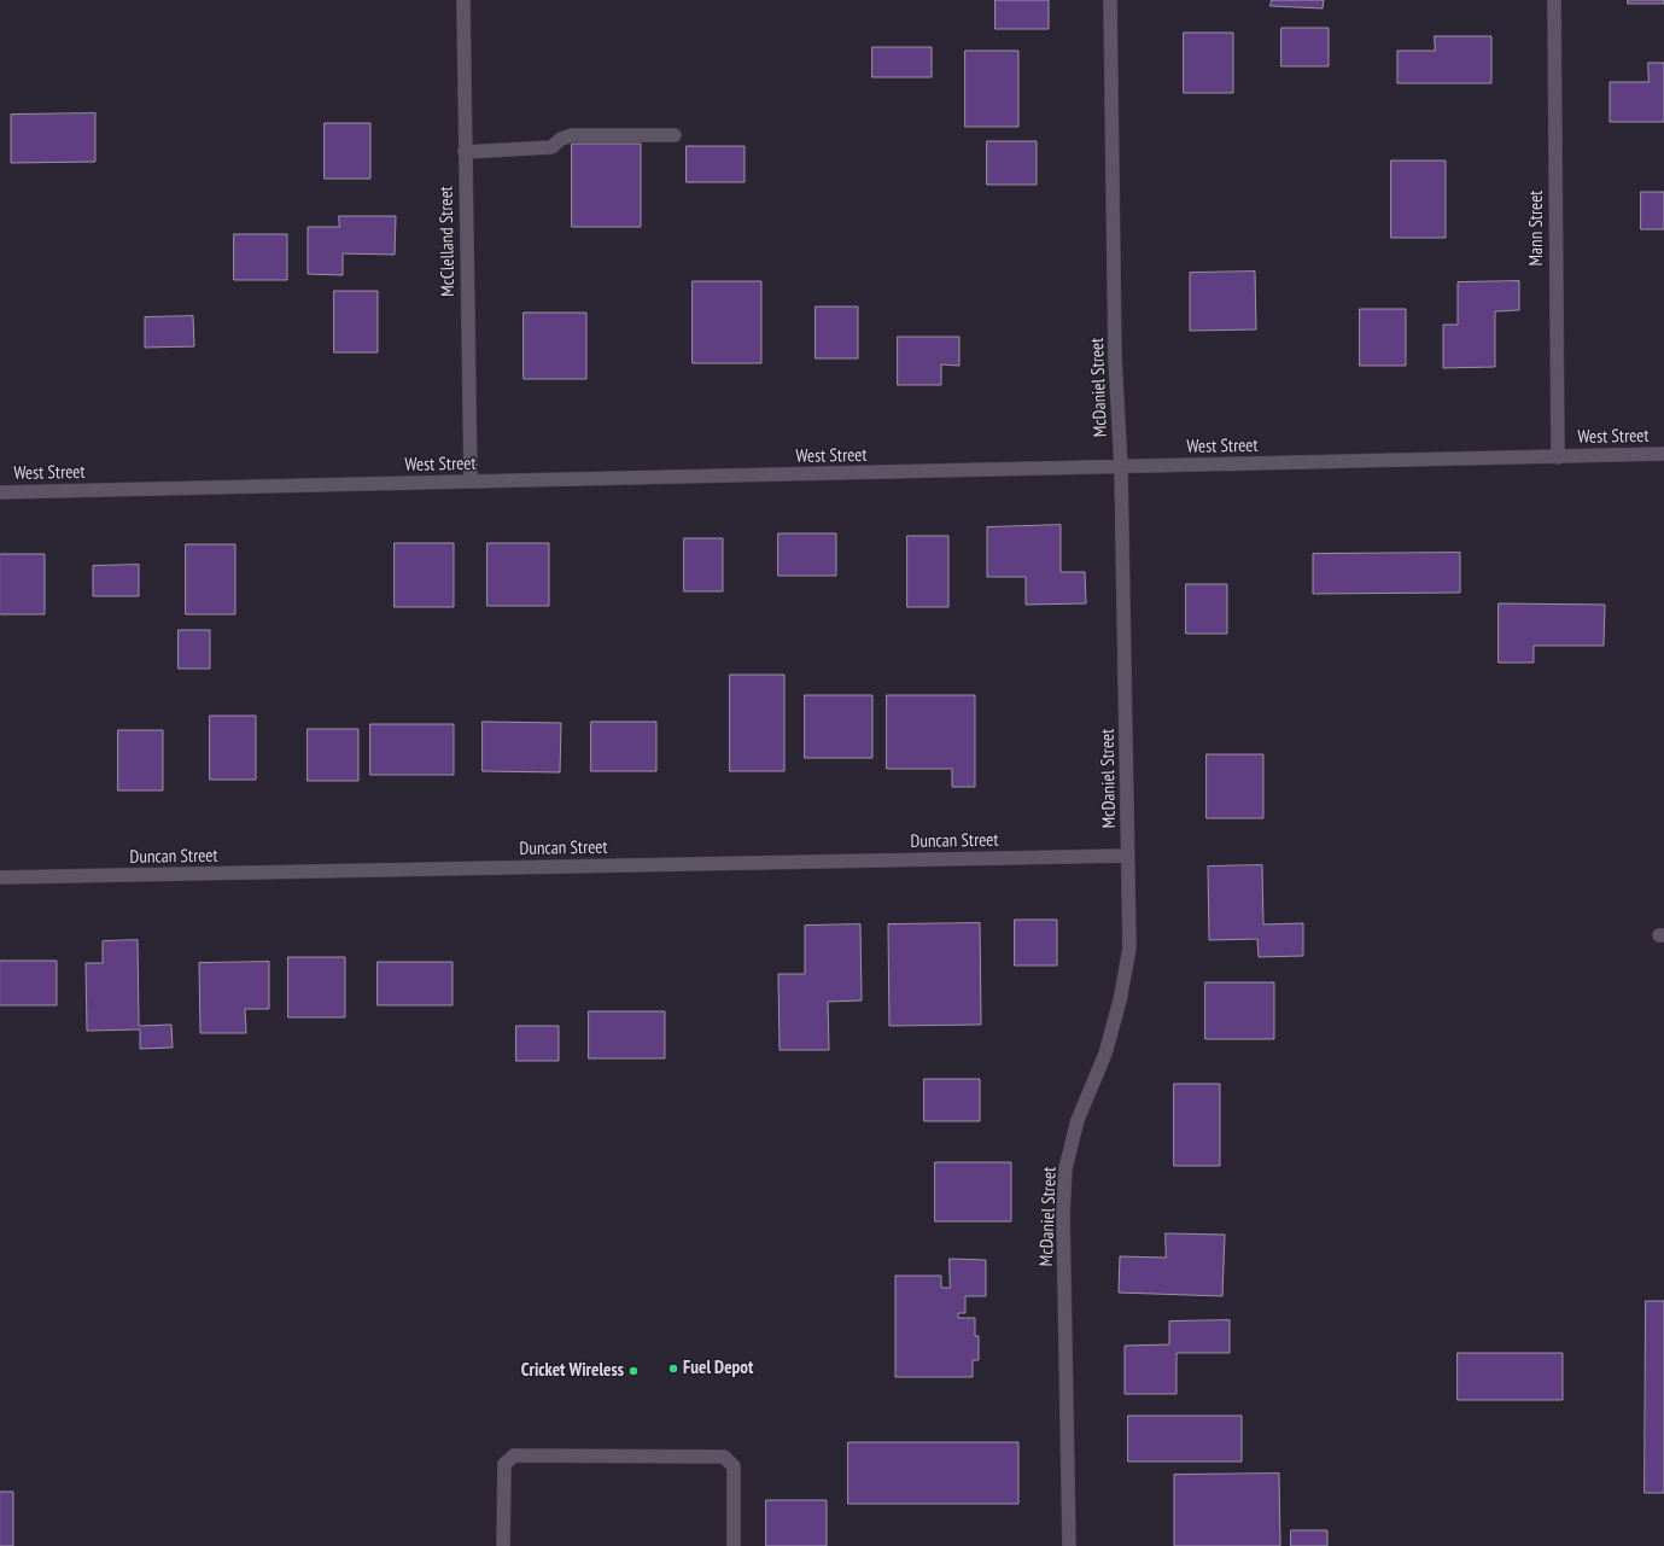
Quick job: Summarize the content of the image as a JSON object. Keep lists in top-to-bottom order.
{
  "streets": {
    "street": [
      "Mann Street",
      "McClelland Street",
      "McDaniel Street",
      "West Street",
      "Duncan Street"
    ]
  },
  "crossings": [
    ["Mann Street", "West Street"],
    ["McClelland Street", "West Street"],
    ["McDaniel Street", "West Street"],
    ["McDaniel Street", "Duncan Street"]
  ],
  "places": ["Fuel Depot", "Cricket Wireless"]
}
